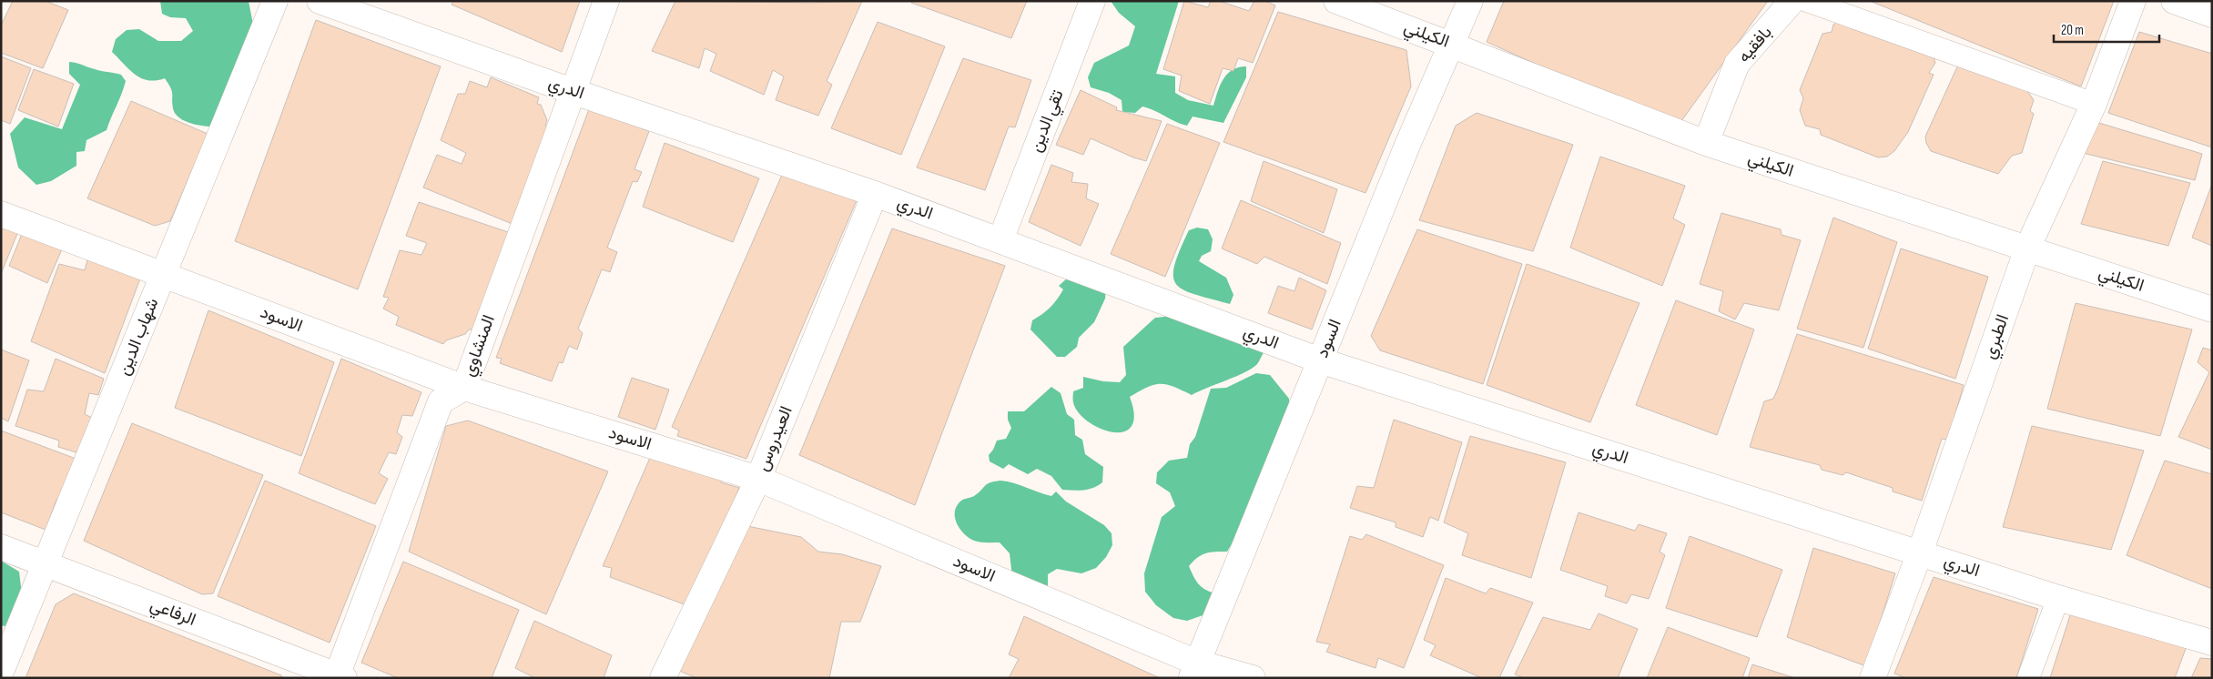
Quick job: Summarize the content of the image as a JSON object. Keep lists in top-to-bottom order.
{
  "streets": {
    "street": [
      "الكيلني",
      "بافقيه",
      "الدري",
      "تقي الدين",
      "الاسود",
      "شهاب الدين",
      "الطبري",
      "السود",
      "المنشاوي",
      "العيدروس",
      "الرفاعي"
    ]
  },
  "crossings": [
    ["الكيلني", "بافقيه"],
    ["الكيلني", "الطبري"],
    ["الكيلني", "السود"],
    ["الدري", "تقي الدين"],
    ["الدري", "الطبري"],
    ["الدري", "السود"],
    ["الدري", "المنشاوي"],
    ["الدري", "العيدروس"],
    ["الاسود", "شهاب الدين"],
    ["الاسود", "السود"],
    ["الاسود", "المنشاوي"],
    ["الاسود", "العيدروس"],
    ["شهاب الدين", "الرفاعي"],
    ["المنشاوي", "الرفاعي"]
  ],
  "scale_bar": "20 m"
}
